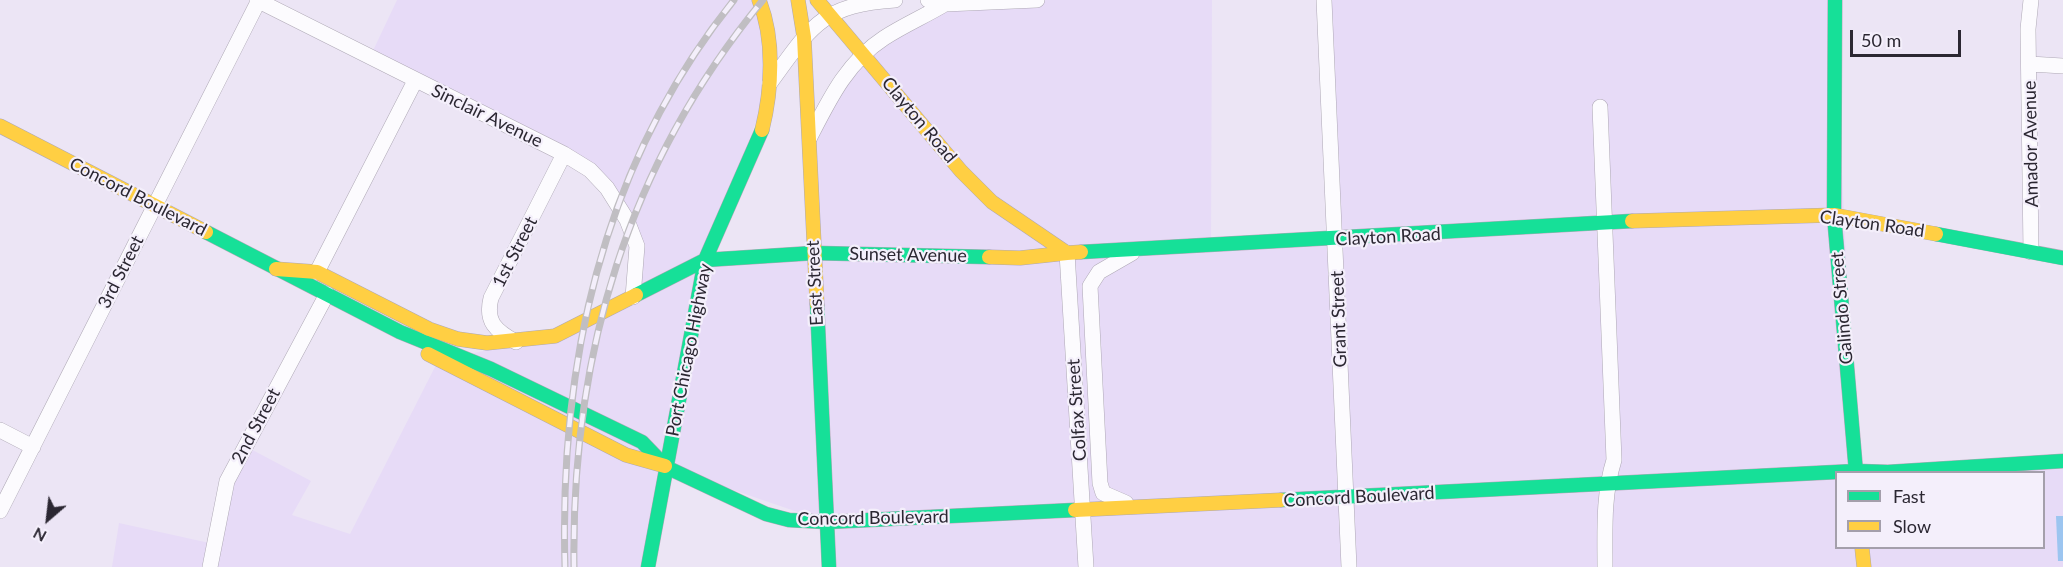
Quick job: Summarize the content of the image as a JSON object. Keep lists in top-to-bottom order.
{
  "streets": {
    "main road": [
      "Clayton Road",
      "Concord Boulevard",
      "Sunset Avenue",
      "East Street",
      "Galindo Street",
      "Port Chicago Highway"
    ],
    "street": [
      "Sinclair Avenue",
      "Amador Avenue",
      "1st Street",
      "3rd Street",
      "Grant Street",
      "Colfax Street",
      "2nd Street"
    ]
  },
  "crossings": [
    ["Sinclair Avenue", "1st Street"],
    ["Sinclair Avenue", "Sunset Avenue"],
    ["Sinclair Avenue", "3rd Street"],
    ["Clayton Road", "Amador Avenue"],
    ["Clayton Road", "Sunset Avenue"],
    ["Clayton Road", "Galindo Street"],
    ["Clayton Road", "Grant Street"],
    ["Clayton Road", "Colfax Street"],
    ["Concord Boulevard", "1st Street"],
    ["Concord Boulevard", "Sunset Avenue"],
    ["Concord Boulevard", "3rd Street"],
    ["Concord Boulevard", "East Street"],
    ["Concord Boulevard", "Grant Street"],
    ["Concord Boulevard", "Port Chicago Highway"],
    ["Concord Boulevard", "Colfax Street"],
    ["Concord Boulevard", "2nd Street"],
    ["1st Street", "Sunset Avenue"],
    ["Sunset Avenue", "East Street"],
    ["Sunset Avenue", "Port Chicago Highway"],
    ["Sunset Avenue", "Colfax Street"]
  ],
  "legend": ["Fast", "Slow"],
  "scale_bar": "50 m",
  "north": "bottom left"
}
